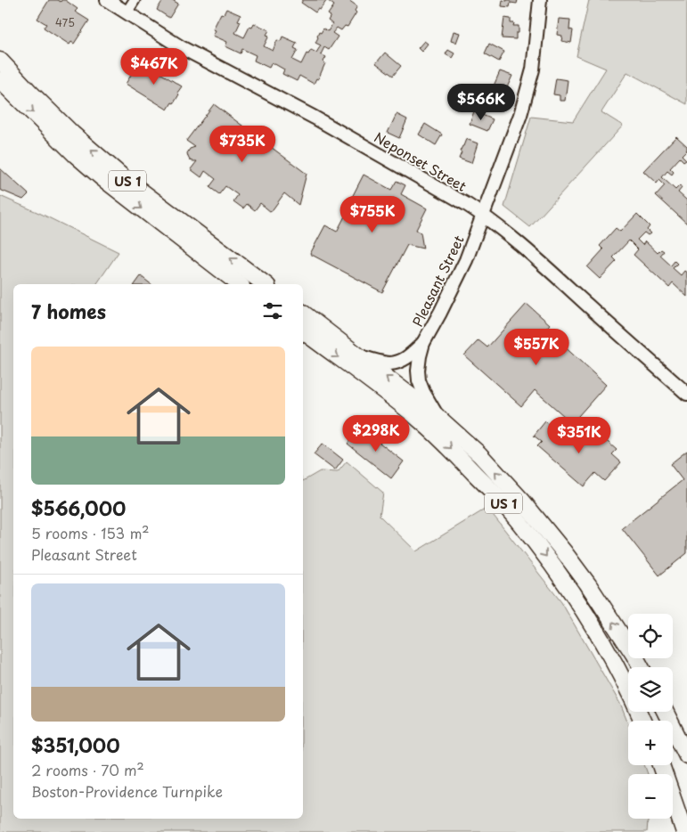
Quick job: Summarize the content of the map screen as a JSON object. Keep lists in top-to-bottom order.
{
  "streets": {
    "main road": ["US 1"],
    "street": ["Neponset Street", "Pleasant Street"]
  },
  "crossings": [
    ["Neponset Street", "Pleasant Street"],
    ["US 1", "Pleasant Street"]
  ],
  "house_numbers": ["475"],
  "page": {
    "price": [
      "$467K",
      "$566K",
      "$735K",
      "$755K",
      "$557K",
      "$298K",
      "$351K"
    ],
    "heading": "7 homes",
    "list": [
      {
        "name": "$566,000",
        "note": "5 rooms · 153 m² · Pleasant Street"
      },
      {
        "name": "$351,000",
        "note": "2 rooms · 70 m² · Boston-Providence Turnpike"
      }
    ],
    "map_buttons": ["+", "−"]
  }
}
